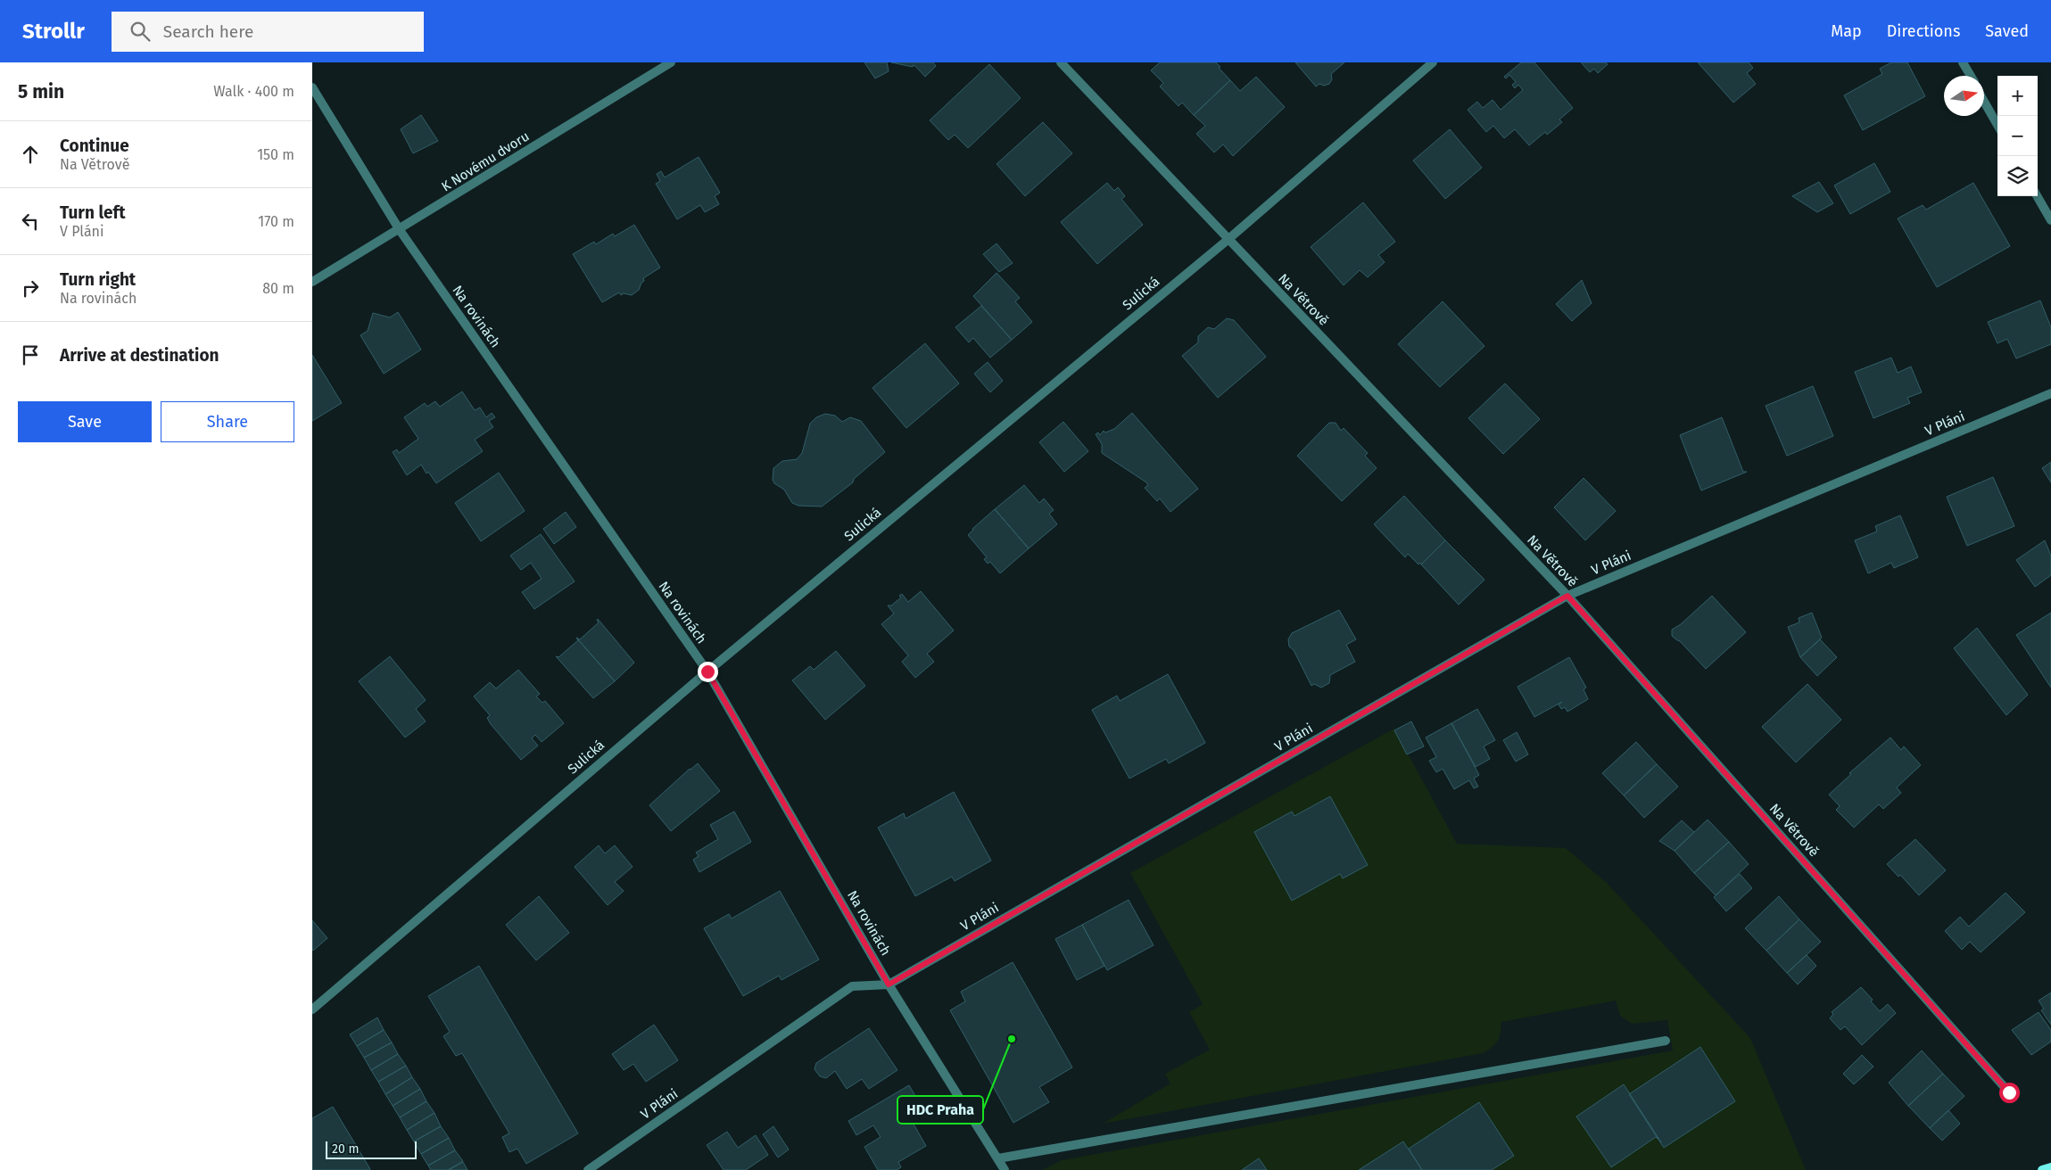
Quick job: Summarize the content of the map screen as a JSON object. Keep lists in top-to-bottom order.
{
  "streets": {
    "street": [
      "K Novému dvoru",
      "Sulická",
      "Na Větrově",
      "Na rovinách",
      "V Pláni"
    ]
  },
  "crossings": [
    ["K Novému dvoru", "Na rovinách"],
    ["Sulická", "Na Větrově"],
    ["Sulická", "Na rovinách"],
    ["Na Větrově", "V Pláni"],
    ["Na rovinách", "V Pláni"]
  ],
  "places": ["HDC Praha"],
  "scale_bar": "20 m",
  "north": "right",
  "page": {
    "header": "Strollr",
    "search": "Search here",
    "nav": ["Map", "Directions", "Saved"],
    "heading": ["5 min", "Walk · 400 m"],
    "map_buttons": ["+", "−"],
    "list": [
      ["Continue", "Na Větrově", "150 m"],
      ["Turn left", "V Pláni", "170 m"],
      ["Turn right", "Na rovinách", "80 m"],
      "Arrive at destination"
    ],
    "buttons": ["Save", "Share"],
    "scale": "20 m"
  }
}
